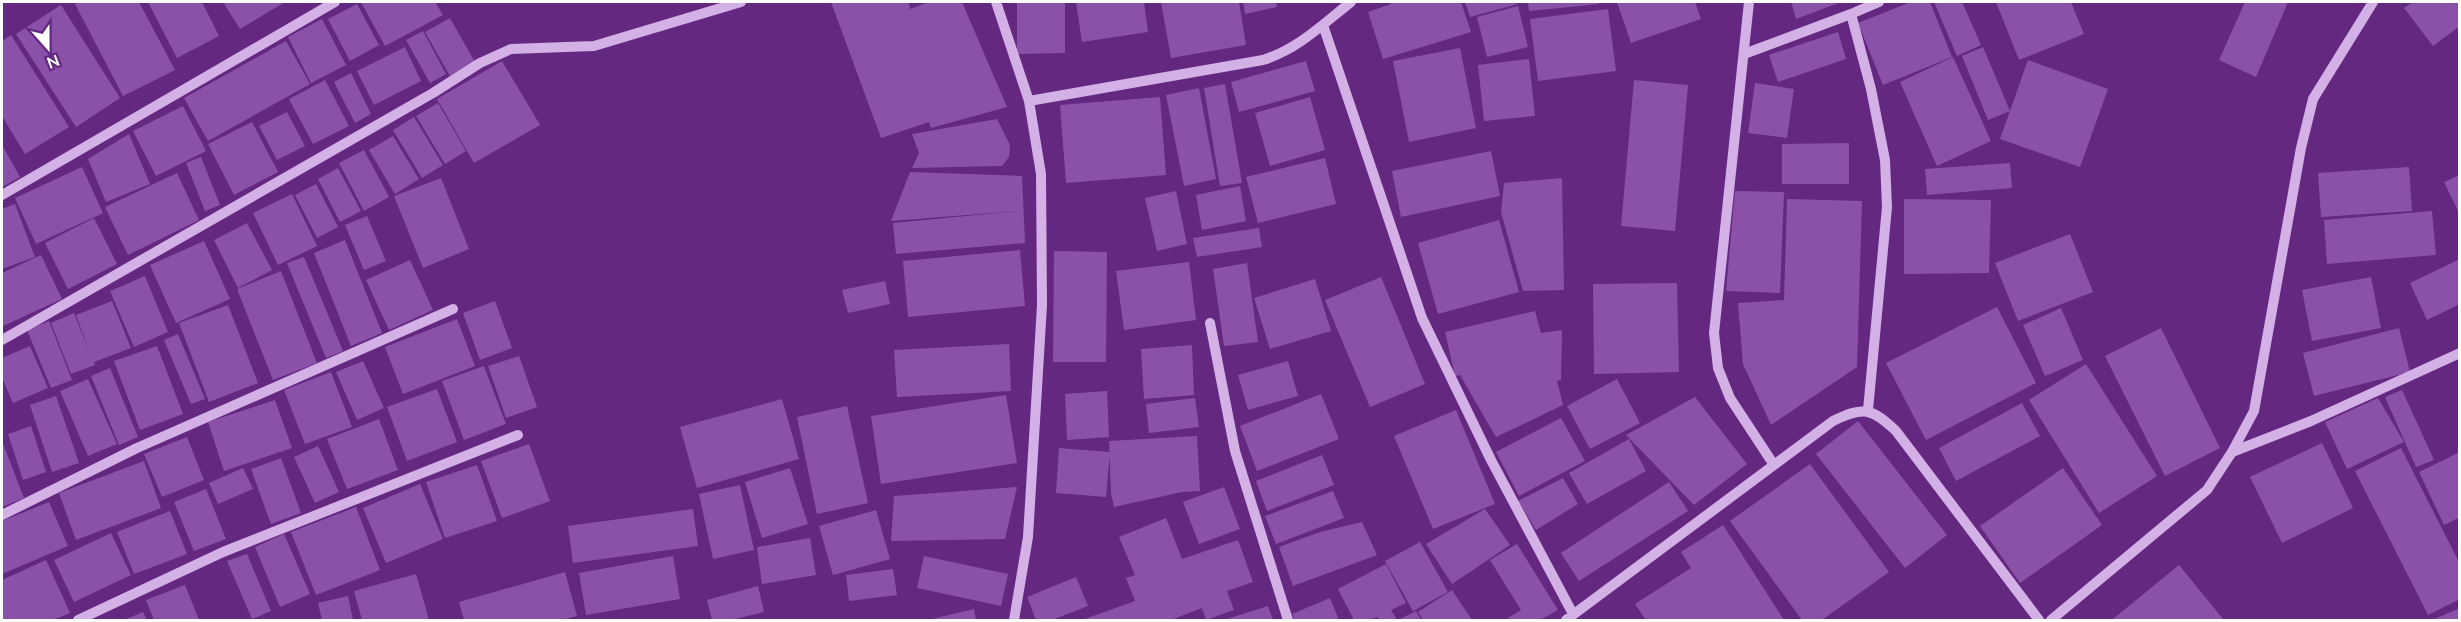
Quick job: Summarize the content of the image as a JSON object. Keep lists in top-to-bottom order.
{
  "north": "bottom"
}
